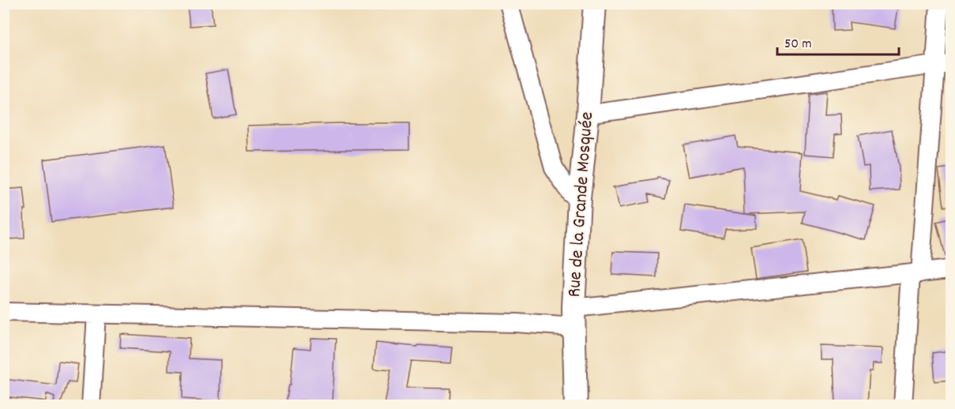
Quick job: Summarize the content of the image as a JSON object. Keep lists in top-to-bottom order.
{
  "streets": {
    "street": ["Rue de la Grande Mosquée"]
  },
  "scale_bar": "50 m"
}
